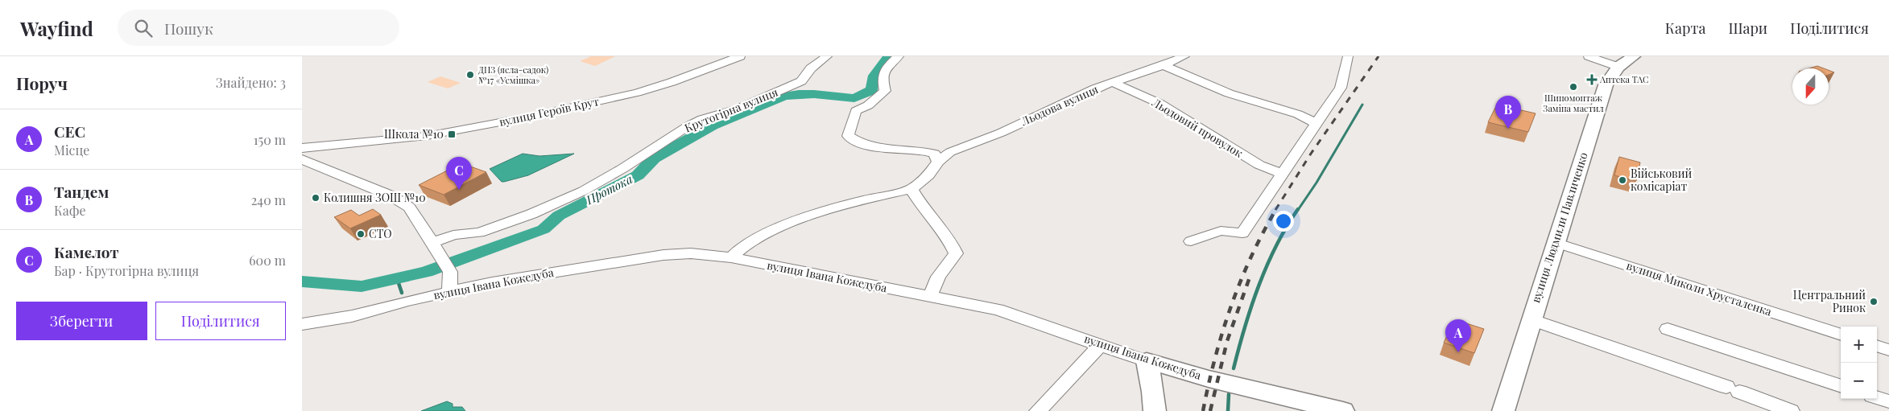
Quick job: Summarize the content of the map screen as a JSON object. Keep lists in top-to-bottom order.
{
  "streets": {
    "main road": ["вулиця Людмили Павличенко", "вулиця Івана Кожедуба"],
    "street": [
      "Льодова вулиця",
      "Крутогірна вулиця",
      "вулиця Героїв Крут",
      "Льодовий провулок",
      "вулиця Миколи Хрусталенка"
    ]
  },
  "crossings": [
    ["Льодова вулиця", "Льодовий провулок"],
    ["Льодова вулиця", "вулиця Івана Кожедуба"],
    ["вулиця Людмили Павличенко", "вулиця Миколи Хрусталенка"]
  ],
  "water": ["Протока"],
  "places": {
    "other": [
      "ДНЗ (ясла-садок) №17 «Усмішка»",
      "Шиномонтаж Заміна мастил",
      "Військовий комісаріат",
      "Колишня ЗОШ №10",
      "СТО",
      "Центральний Ринок"
    ],
    "health": ["Аптека ТАС"],
    "transit": ["Школа №10"]
  },
  "north": "bottom",
  "page": {
    "header": "Wayfind",
    "search": "Пошук",
    "nav": ["Карта", "Шари", "Поділитися"],
    "heading": ["Поруч", "Знайдено: 3"],
    "pins": ["B", "C", "A"],
    "list": [
      {
        "mark": "A",
        "name": "СЕС",
        "note": "Місце",
        "value": "150 m"
      },
      {
        "mark": "B",
        "name": "Тандем",
        "note": "Кафе",
        "value": "240 m"
      },
      {
        "mark": "C",
        "name": "Камєлот",
        "note": "Бар · Крутогірна вулиця",
        "value": "600 m"
      }
    ],
    "buttons": ["Зберегти", "Поділитися"],
    "map_buttons": ["+", "−"]
  }
}
